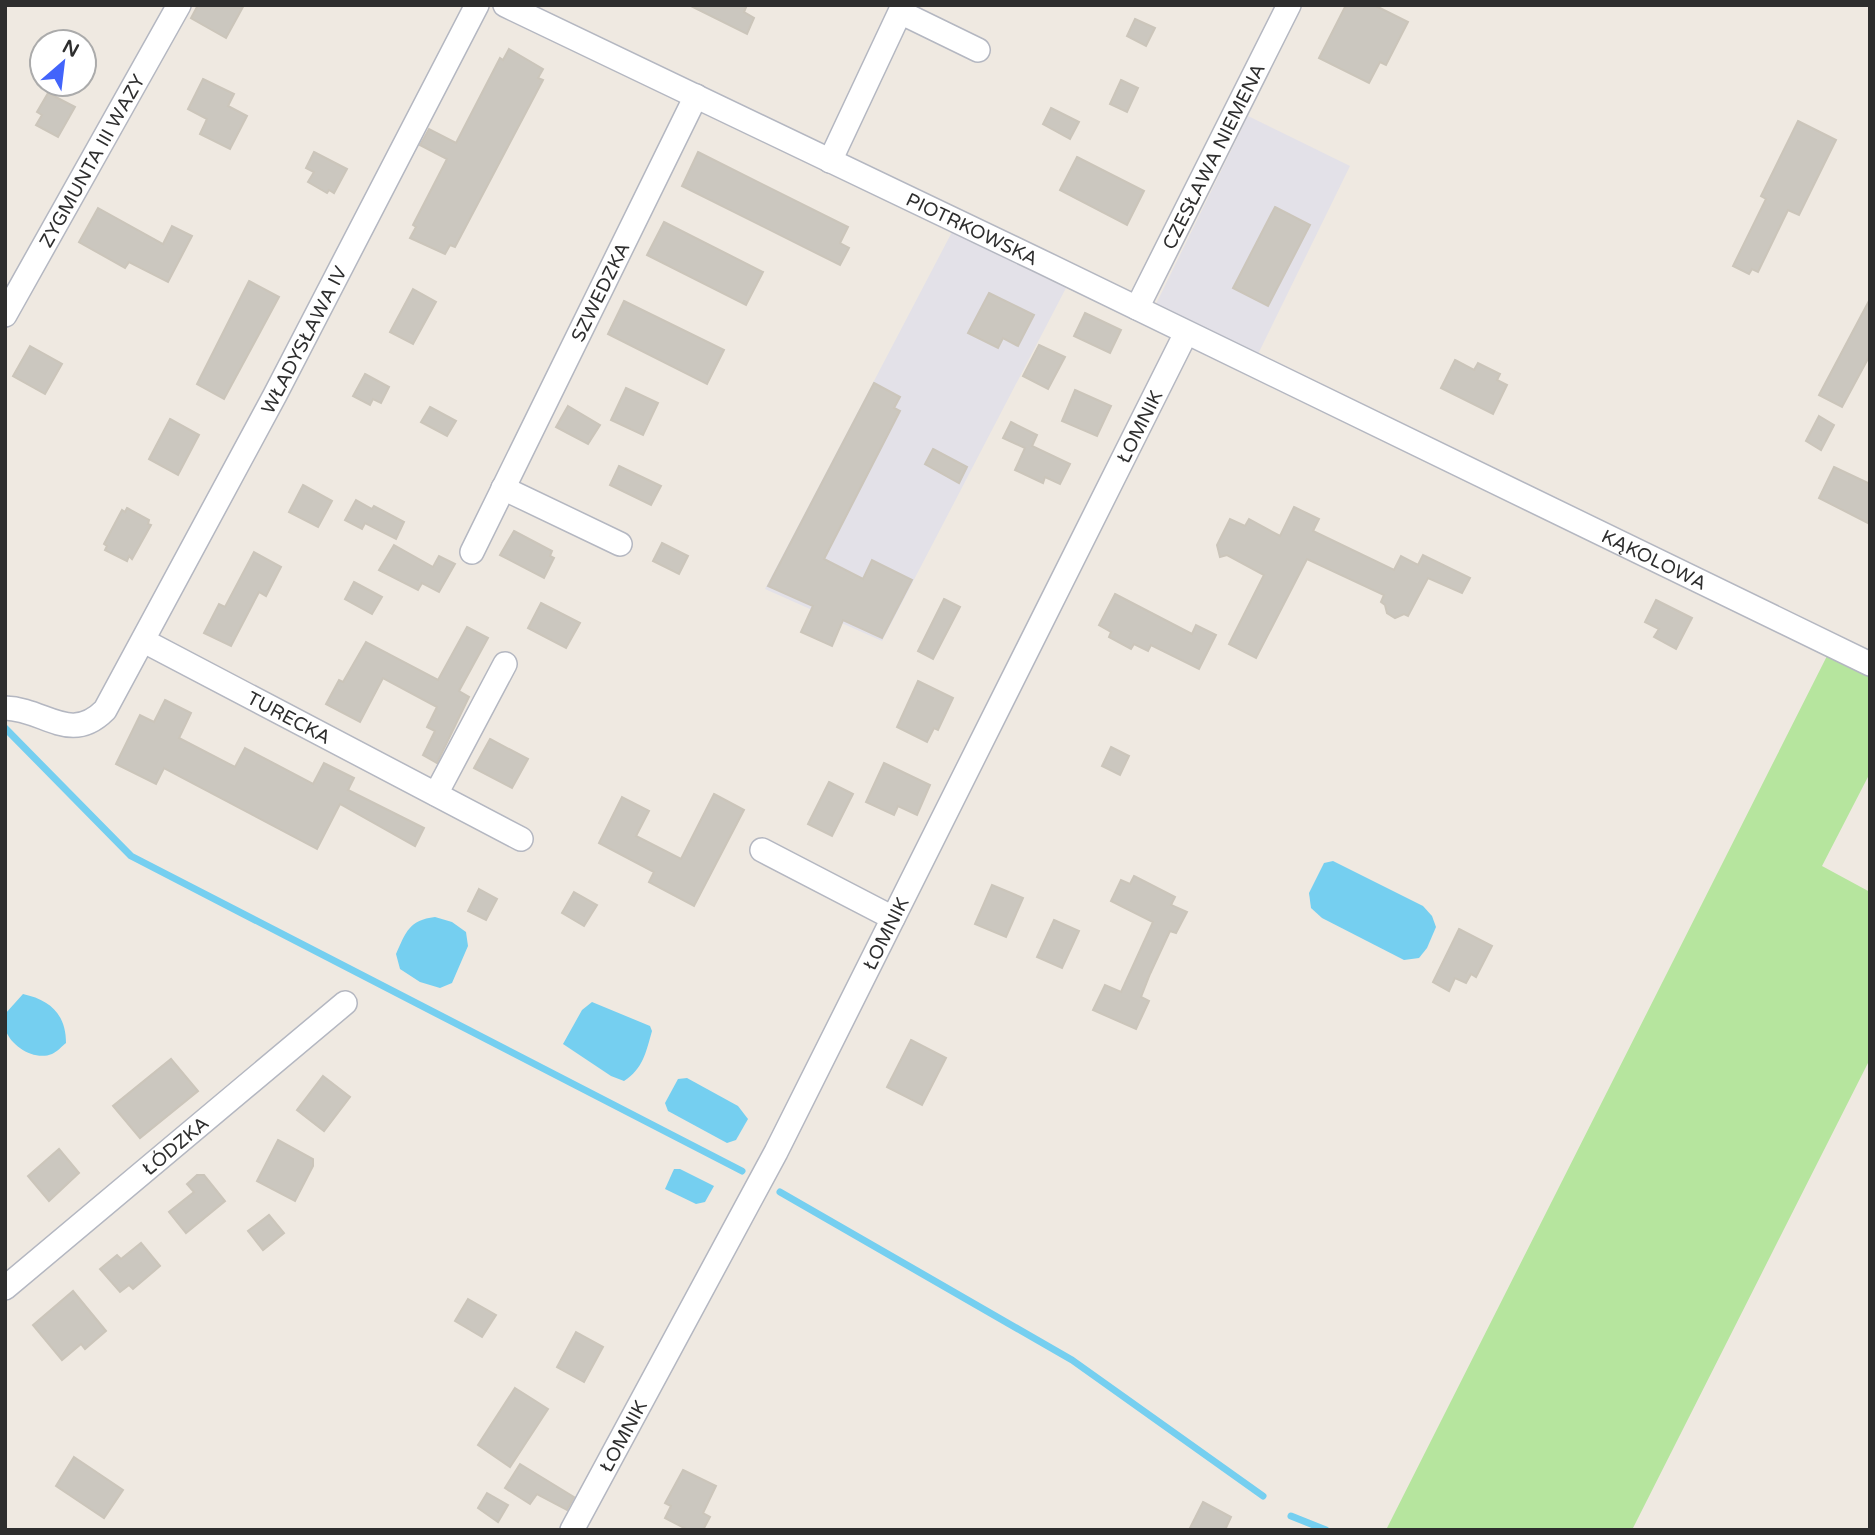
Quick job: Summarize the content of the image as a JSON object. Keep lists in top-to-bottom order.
{
  "streets": {
    "street": [
      "CZESŁAWA NIEMENA",
      "ZYGMUNTA III WAZY",
      "PIOTRKOWSKA",
      "SZWEDZKA",
      "WŁADYSŁAWA IV",
      "ŁOMNIK",
      "KĄKOLOWA",
      "TURECKA",
      "ŁÓDZKA"
    ]
  },
  "crossings": [
    ["CZESŁAWA NIEMENA", "PIOTRKOWSKA"],
    ["PIOTRKOWSKA", "SZWEDZKA"],
    ["PIOTRKOWSKA", "ŁOMNIK"],
    ["PIOTRKOWSKA", "KĄKOLOWA"],
    ["WŁADYSŁAWA IV", "TURECKA"]
  ],
  "north": "top right"
}
